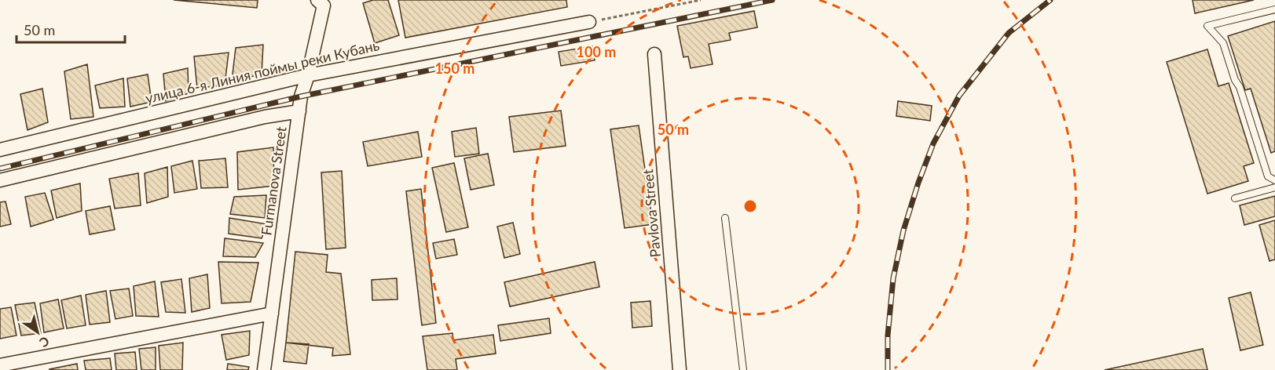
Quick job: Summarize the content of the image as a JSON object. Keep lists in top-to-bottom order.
{
  "streets": {
    "street": ["улица 6-я Линия поймы реки Кубань", "Furmanova Street", "Pavlova Street"]
  },
  "crossings": [
    ["улица 6-я Линия поймы реки Кубань", "Furmanova Street"]
  ],
  "scale_bar": "50 m",
  "north": "bottom right",
  "rings": ["100 m", "150 m", "50 m"]
}
